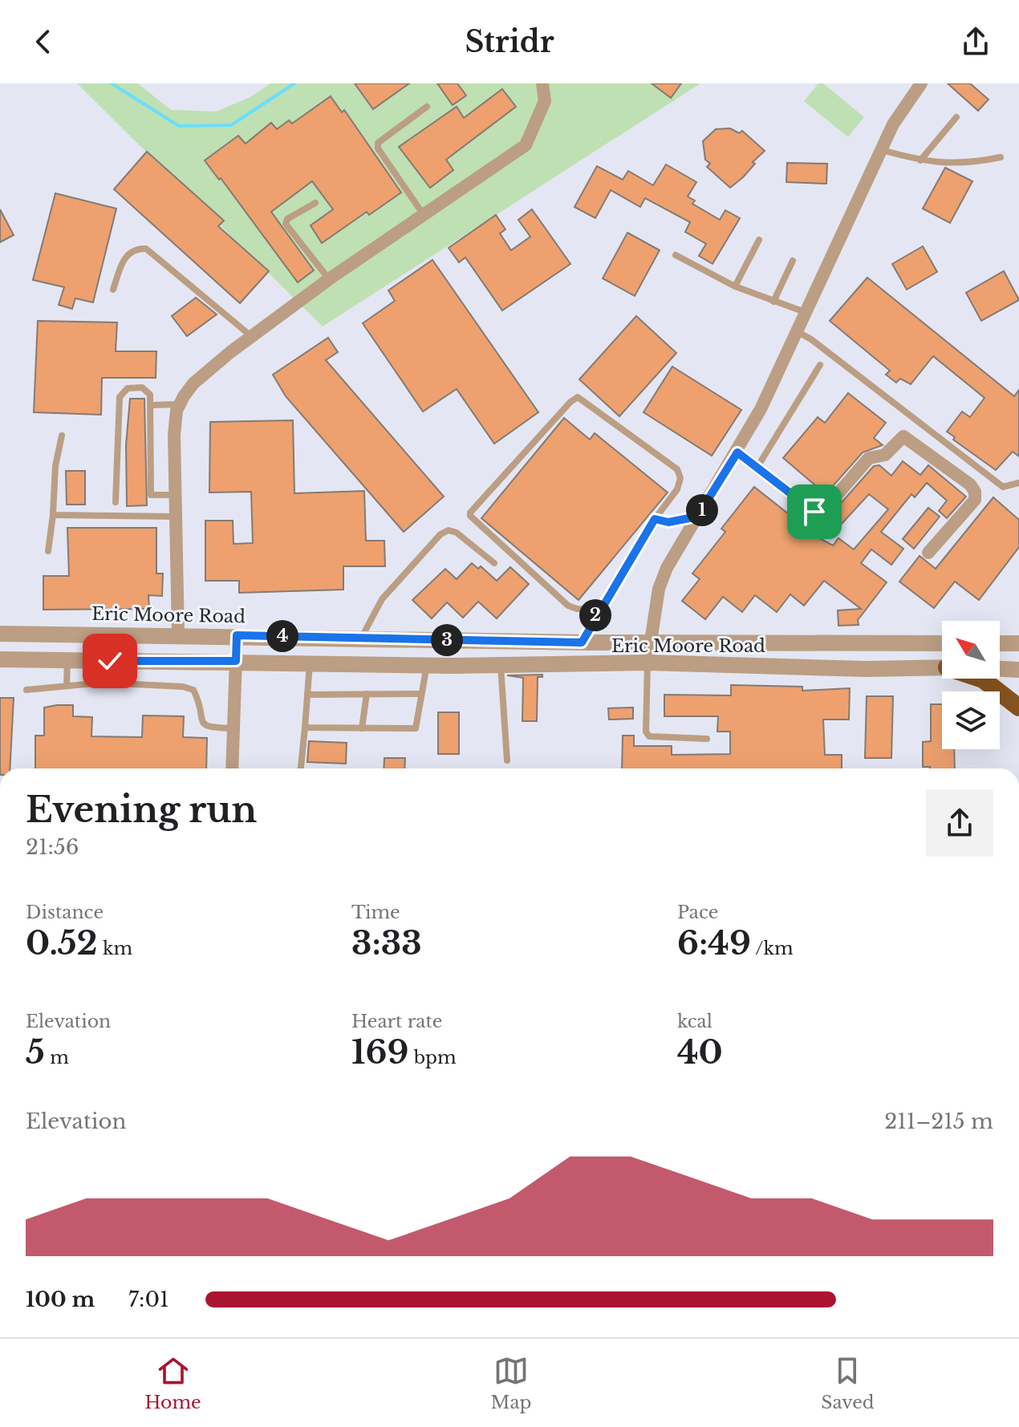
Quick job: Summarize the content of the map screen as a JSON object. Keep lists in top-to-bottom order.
{
  "streets": {
    "street": ["Eric Moore Road"]
  },
  "north": "top left",
  "page": {
    "header": "Stridr",
    "pins": [
      "1",
      "2",
      "4",
      "3"
    ],
    "heading": ["Evening run", "21:56"],
    "stats": [
      ["Distance", "0.52 km"],
      ["Time", "3:33"],
      ["Pace", "6:49 /km"],
      ["Elevation", "5 m"],
      ["Heart rate", "169 bpm"],
      ["kcal", "40"]
    ],
    "chart": ["Elevation", "211–215 m"],
    "list": [
      {
        "name": "100 m",
        "note": "7:01"
      }
    ],
    "tabs": ["Home", "Map", "Saved"]
  }
}
